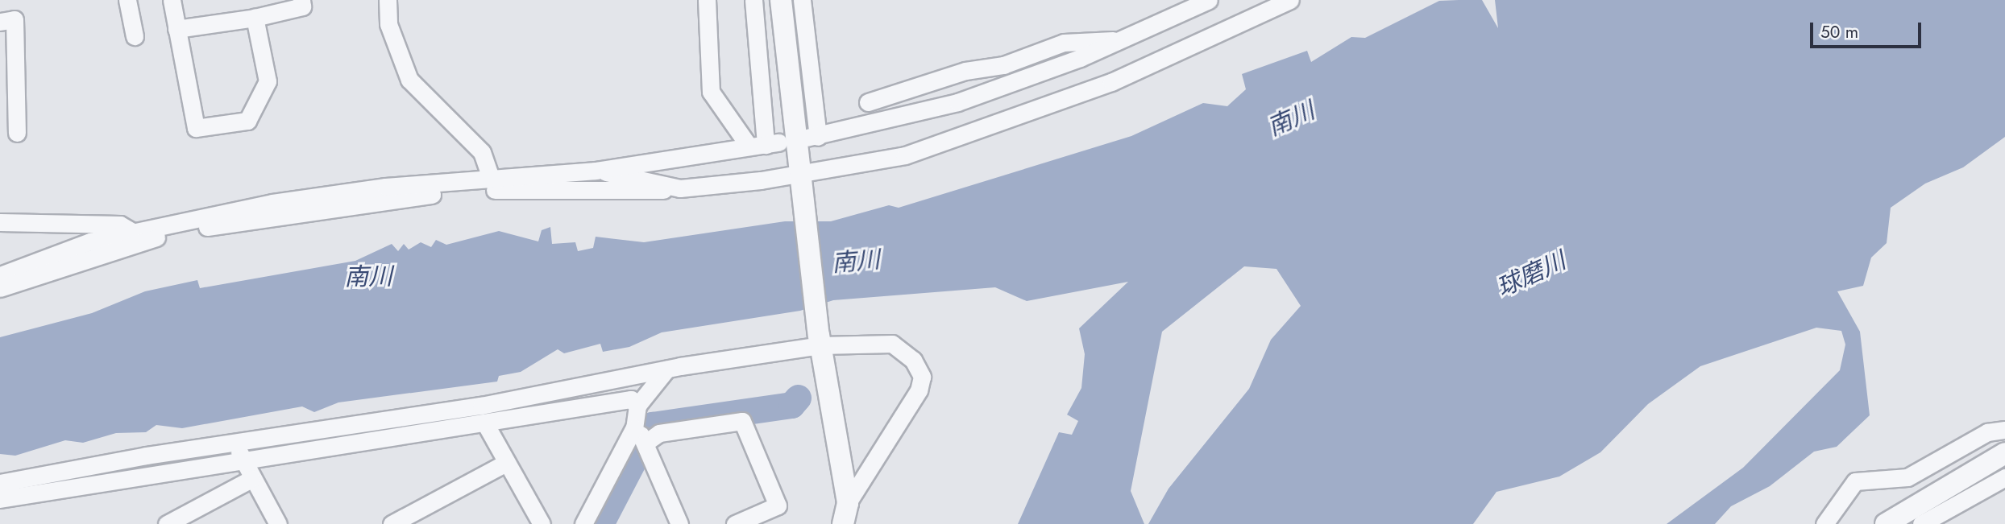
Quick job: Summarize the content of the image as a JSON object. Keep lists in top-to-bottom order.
{
  "water": ["南川", "球磨川"],
  "scale_bar": "50 m"
}
